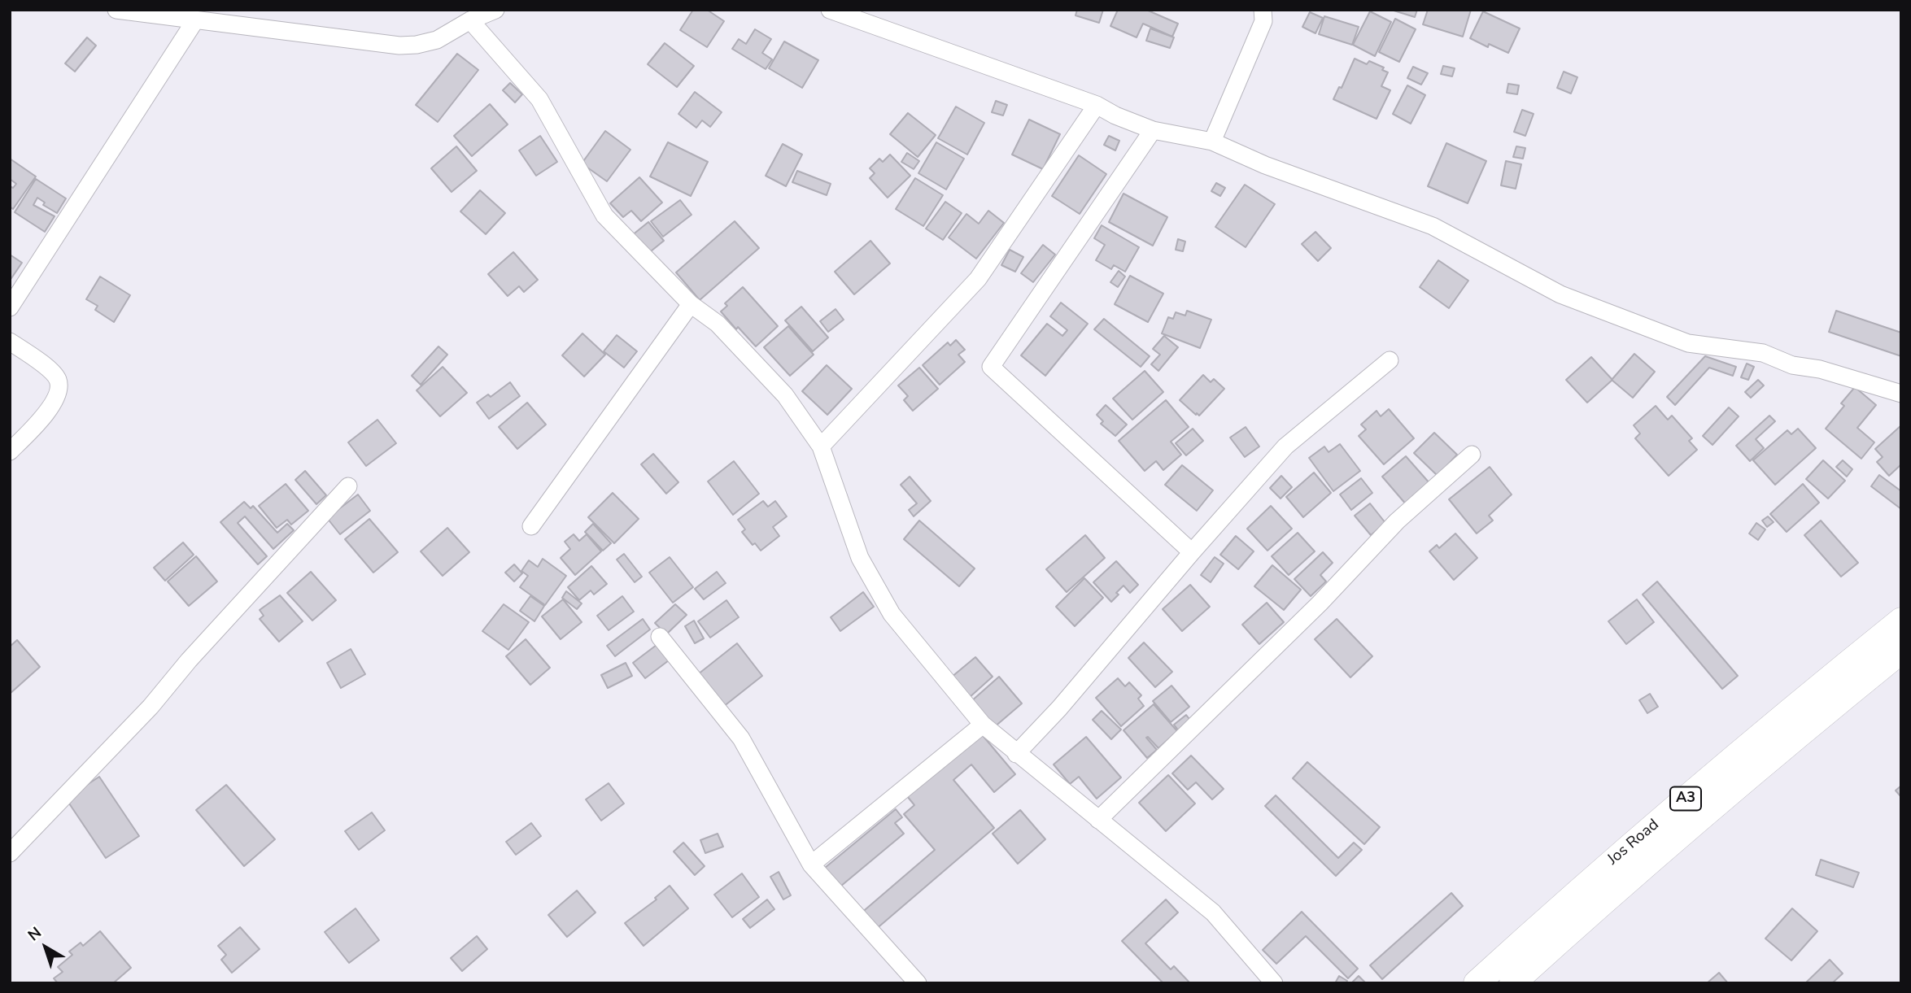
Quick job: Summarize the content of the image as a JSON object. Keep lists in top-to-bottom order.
{
  "streets": {
    "highway": ["A3", "Jos Road"]
  },
  "north": "top left"
}
